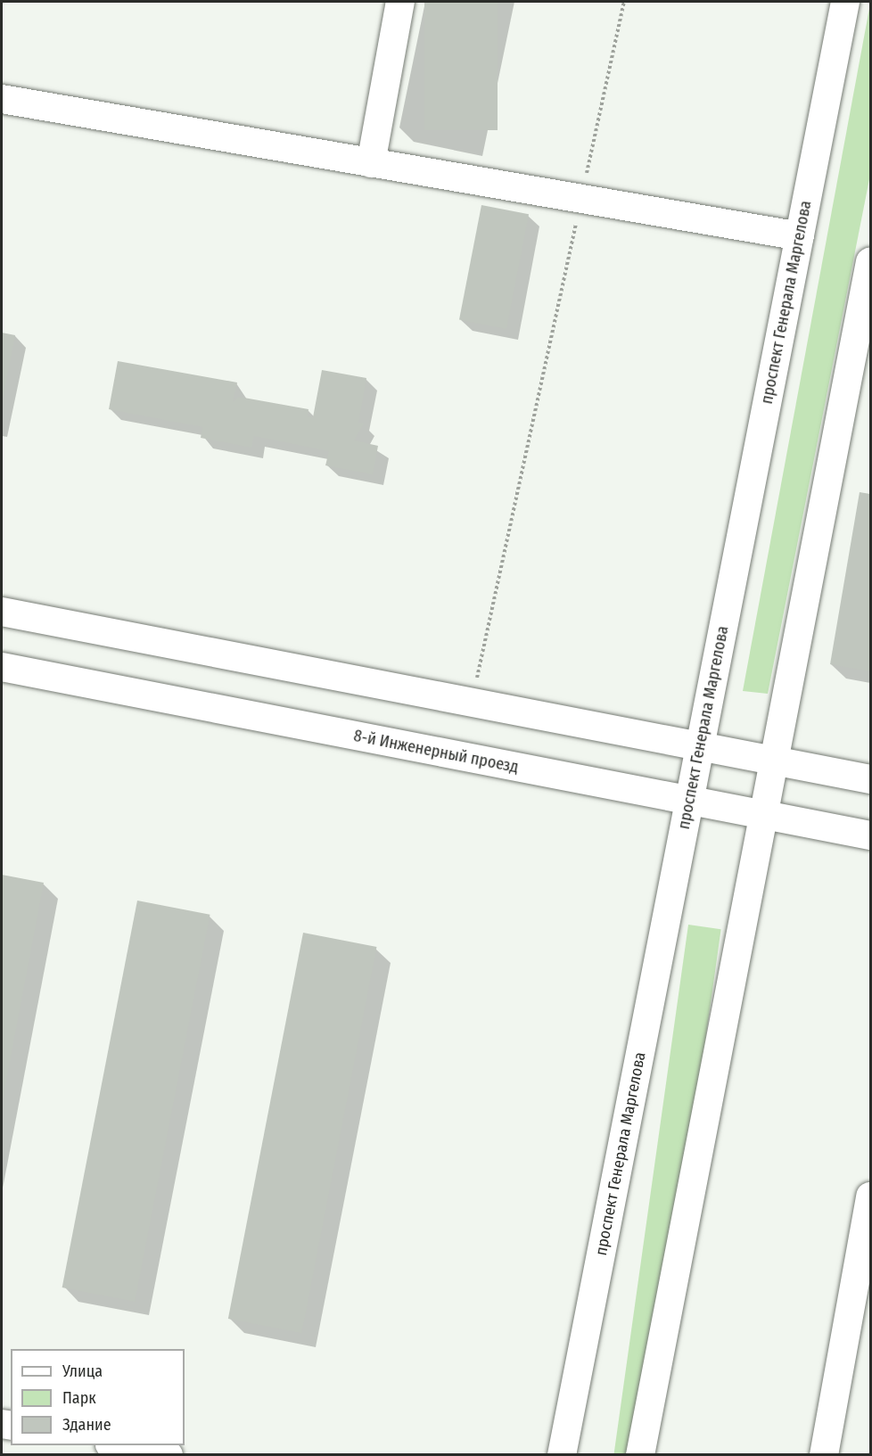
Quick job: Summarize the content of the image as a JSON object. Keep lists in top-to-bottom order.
{
  "streets": {
    "street": ["проспект Генерала Маргелова", "8-й Инженерный проезд"]
  },
  "crossings": [
    ["проспект Генерала Маргелова", "8-й Инженерный проезд"]
  ],
  "legend": ["Улица", "Парк", "Здание"]
}
